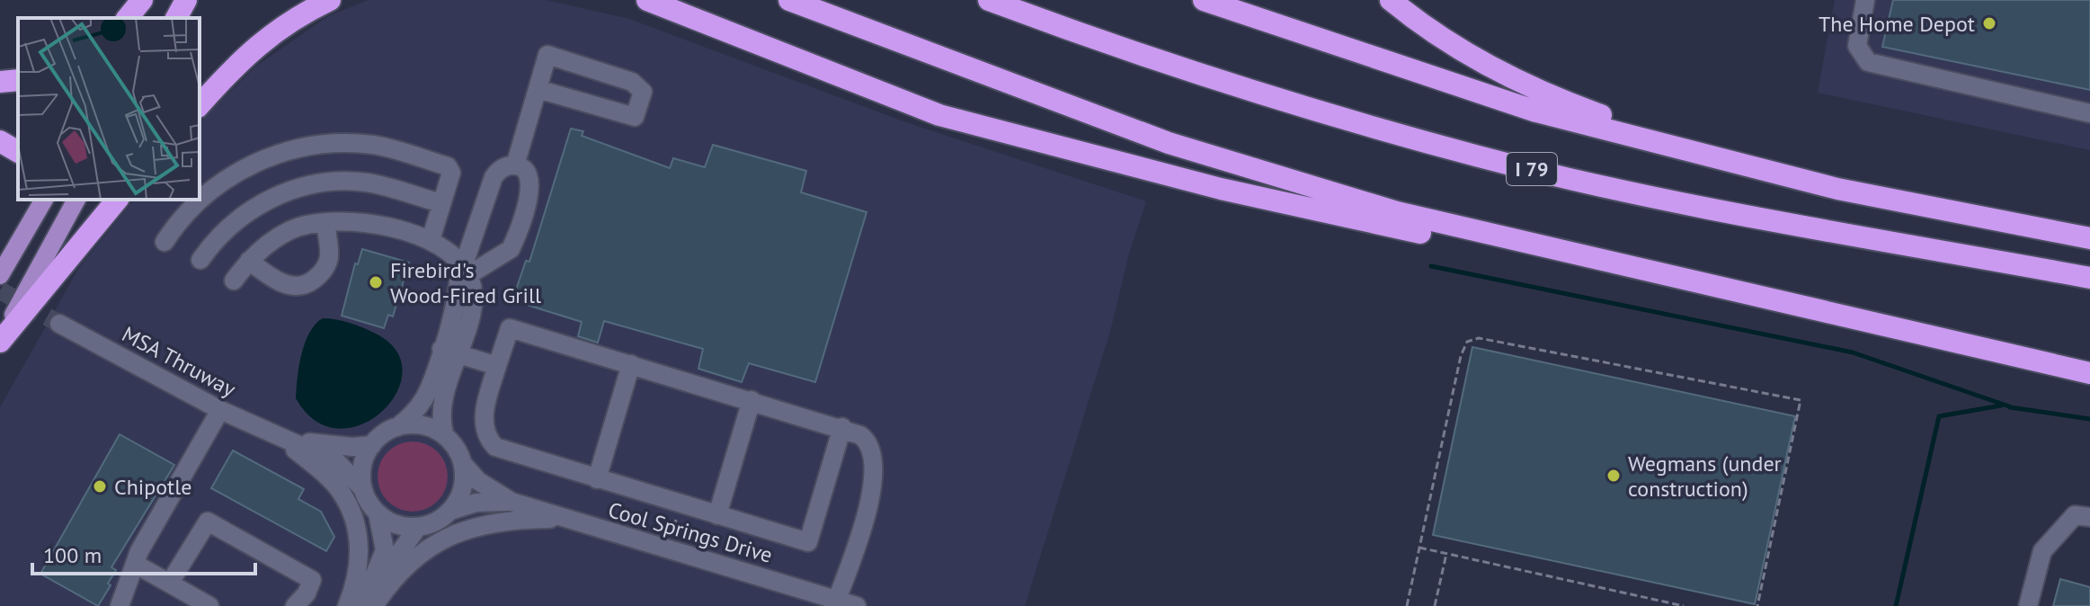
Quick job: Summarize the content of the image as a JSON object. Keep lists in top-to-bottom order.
{
  "streets": {
    "highway": ["I 79"],
    "street": ["MSA Thruway", "Cool Springs Drive"]
  },
  "crossings": [
    ["MSA Thruway", "Cool Springs Drive"]
  ],
  "places": [
    "The Home Depot",
    "Firebird's Wood-Fired Grill",
    "Wegmans (under construction)",
    "Chipotle"
  ],
  "scale_bar": "100 m"
}
